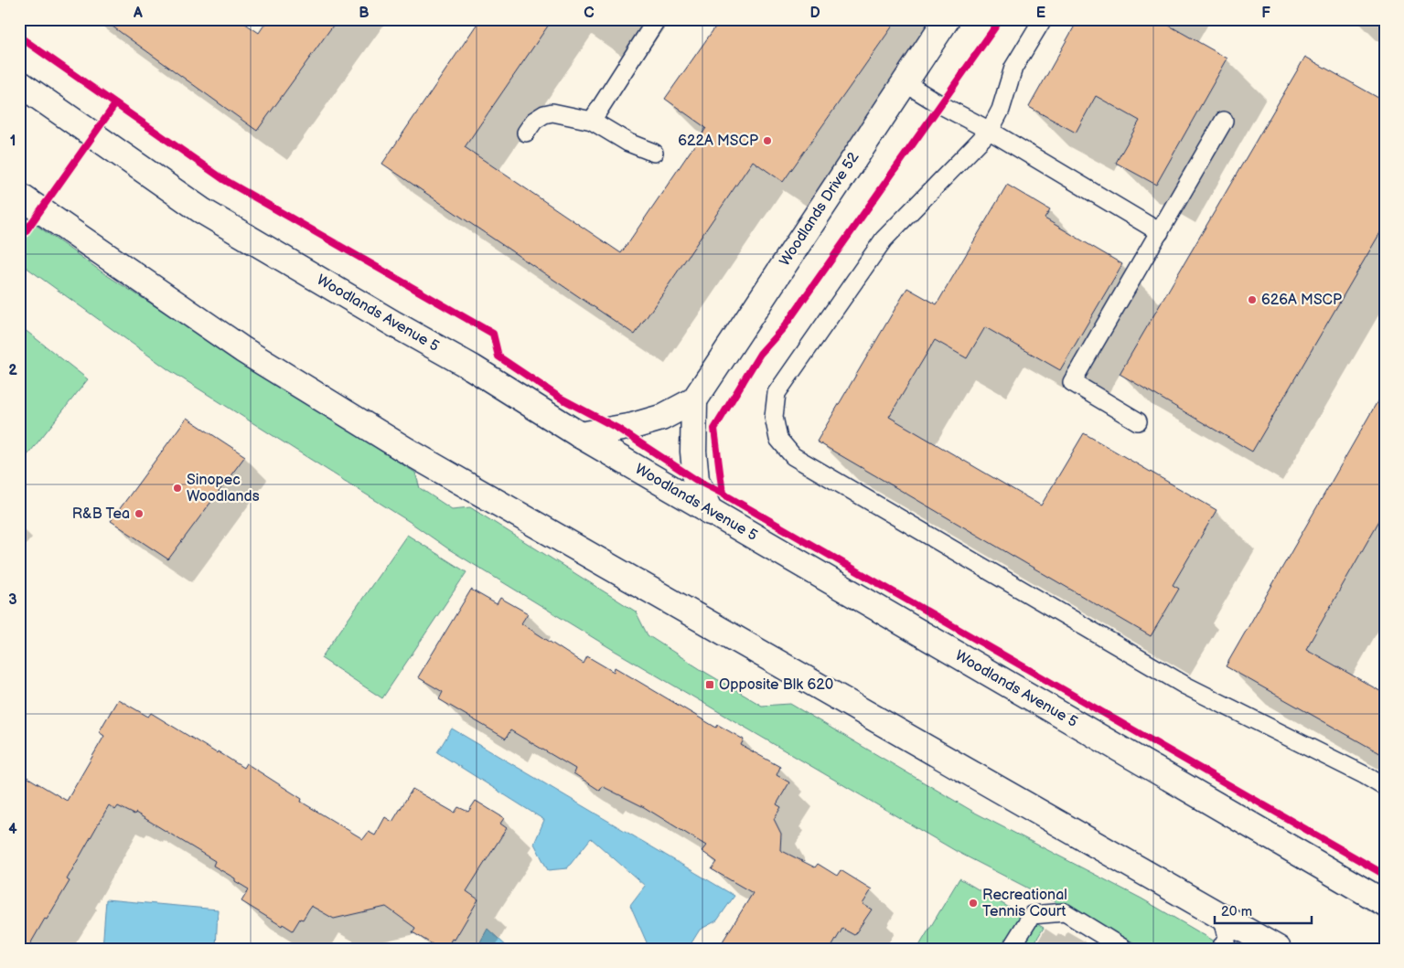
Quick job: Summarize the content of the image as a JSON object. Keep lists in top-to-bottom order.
{
  "streets": {
    "main road": ["Woodlands Drive 52", "Woodlands Avenue 5"]
  },
  "crossings": [
    ["Woodlands Drive 52", "Woodlands Avenue 5"]
  ],
  "places": {
    "other": [
      "622A MSCP",
      "626A MSCP",
      "Sinopec Woodlands",
      "R&B Tea",
      "Recreational Tennis Court"
    ],
    "transit": ["Opposite Blk 620"]
  },
  "scale_bar": "20 m",
  "grid": {
    "columns": [
      "A",
      "B",
      "C",
      "D",
      "E",
      "F"
    ],
    "rows": [
      "1",
      "2",
      "3",
      "4"
    ]
  }
}
